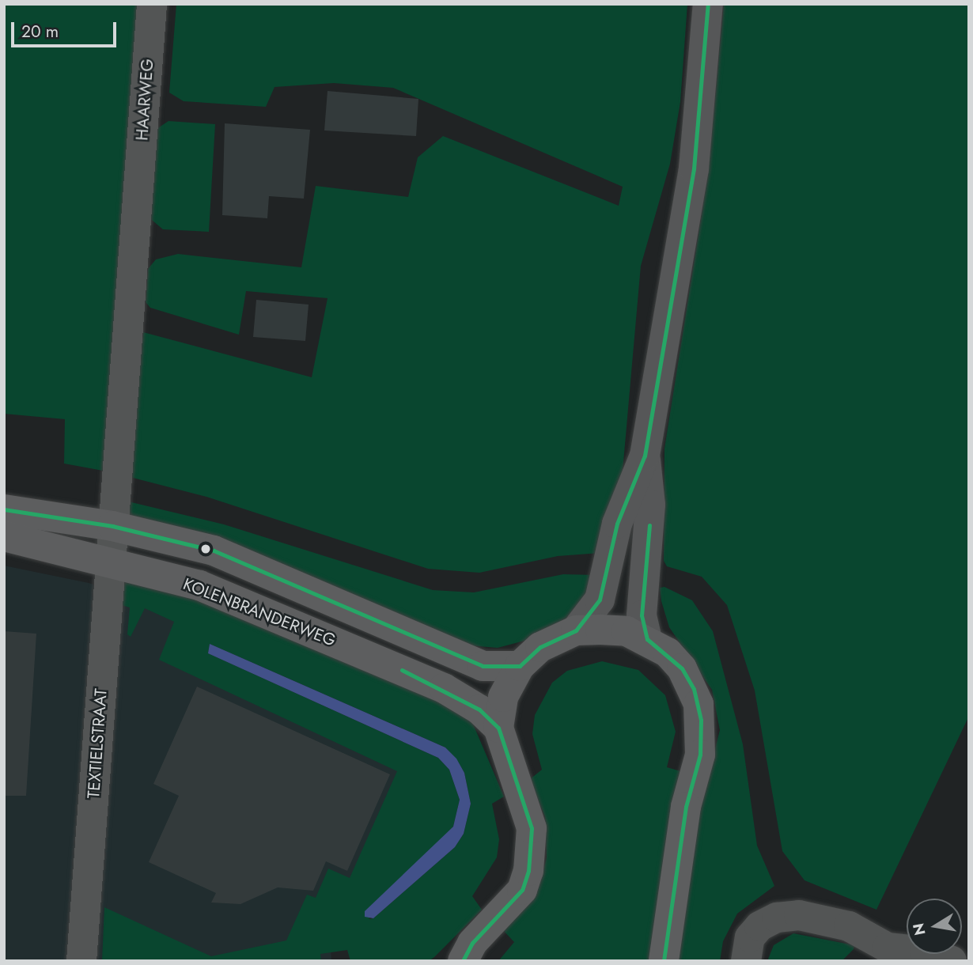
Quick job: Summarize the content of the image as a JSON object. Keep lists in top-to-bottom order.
{
  "streets": {
    "main road": ["KOLENBRANDERWEG"],
    "street": ["HAARWEG", "TEXTIELSTRAAT"]
  },
  "crossings": [
    ["HAARWEG", "KOLENBRANDERWEG"],
    ["HAARWEG", "TEXTIELSTRAAT"],
    ["KOLENBRANDERWEG", "TEXTIELSTRAAT"]
  ],
  "scale_bar": "20 m",
  "north": "left"
}
